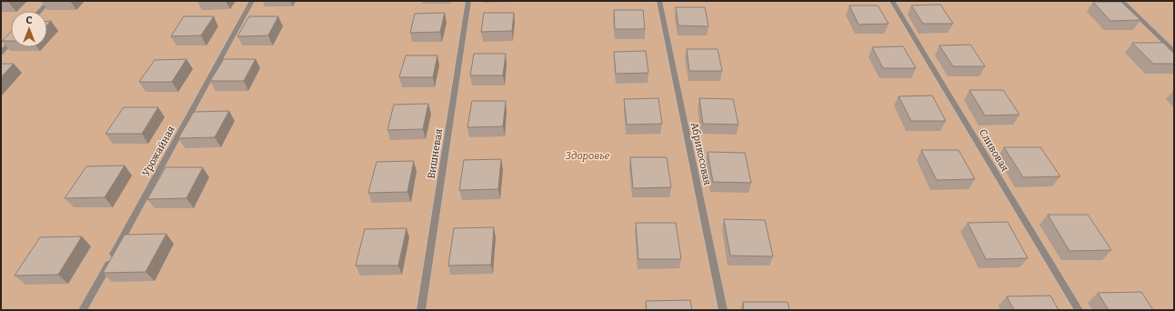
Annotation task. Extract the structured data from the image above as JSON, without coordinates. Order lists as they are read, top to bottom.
{
  "streets": {
    "street": [
      "Сливовая",
      "Урожайная",
      "Вишневая",
      "Абрикосовая"
    ]
  },
  "parks": ["Здоровье"],
  "north": "top"
}
